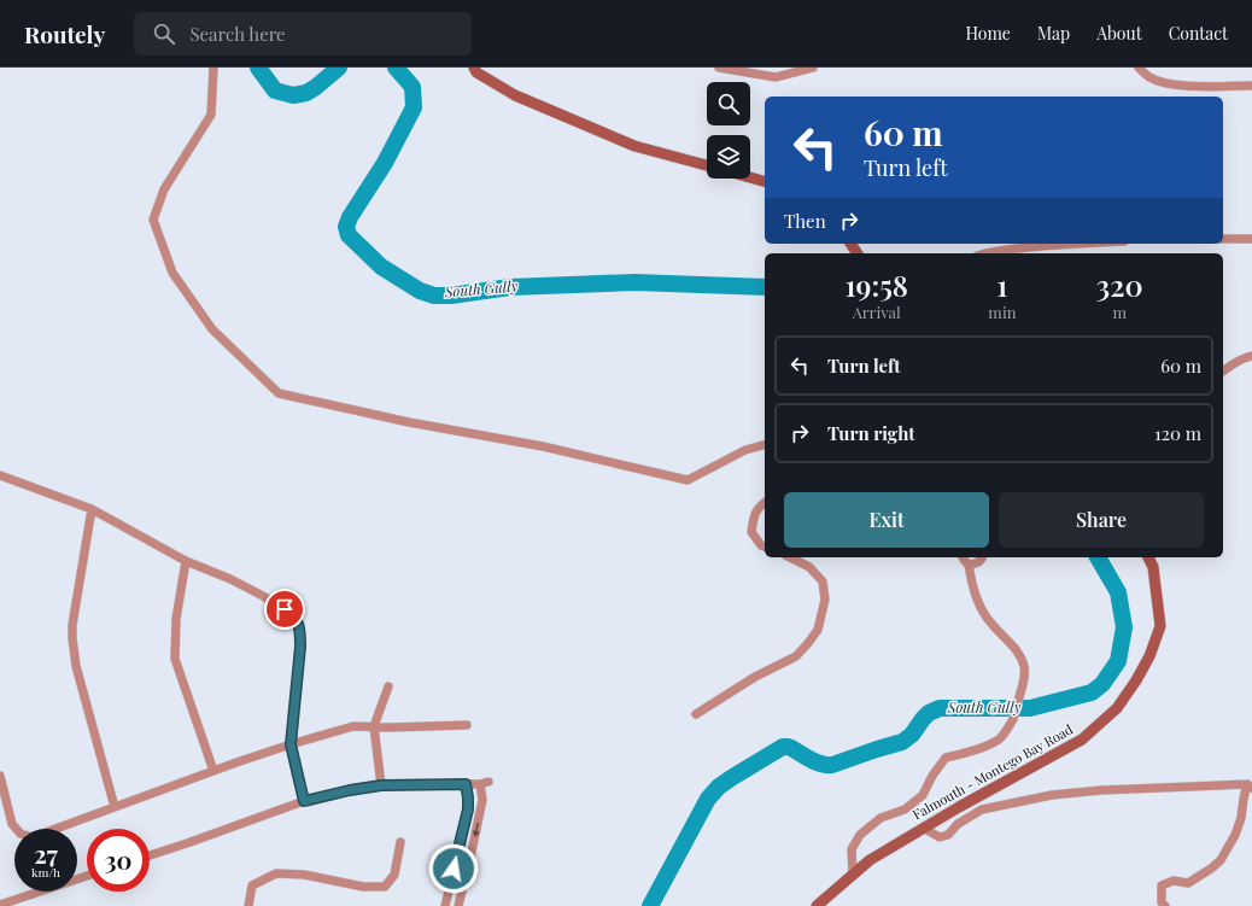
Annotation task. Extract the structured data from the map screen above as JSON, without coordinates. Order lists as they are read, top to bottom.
{
  "streets": {
    "main road": ["Falmouth - Montego Bay Road"]
  },
  "water": ["South Gully"],
  "page": {
    "header": "Routely",
    "search": "Search here",
    "nav": [
      "Home",
      "Map",
      "About",
      "Contact"
    ],
    "turn": ["60 m", "Turn left"],
    "then": "Then",
    "eta": [
      "19:58",
      "Arrival",
      "1",
      "min",
      "320",
      "m"
    ],
    "list": [
      {
        "name": "Turn left",
        "value": "60 m"
      },
      {
        "name": "Turn right",
        "value": "120 m"
      }
    ],
    "buttons": ["Exit", "Share"],
    "speed": "27 km/h",
    "limit": "30"
  }
}
